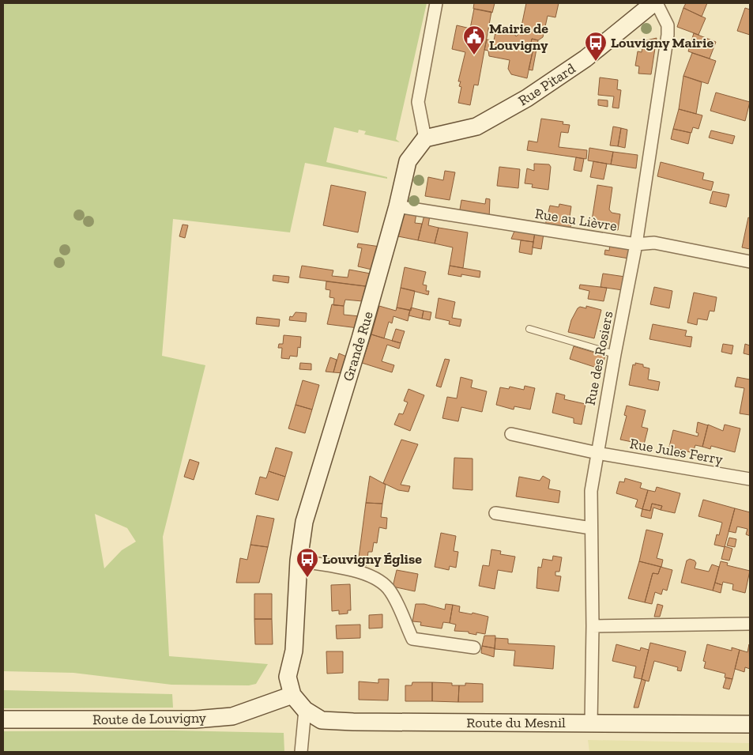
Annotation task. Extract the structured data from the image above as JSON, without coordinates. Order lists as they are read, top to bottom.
{
  "streets": {
    "street": [
      "Rue Pitard",
      "Rue au Lièvre",
      "Grande Rue",
      "Rue des Rosiers",
      "Rue Jules Ferry",
      "Route de Louvigny",
      "Route du Mesnil"
    ]
  },
  "crossings": [
    ["Rue Pitard", "Grande Rue"],
    ["Rue Pitard", "Rue des Rosiers"],
    ["Rue au Lièvre", "Grande Rue"],
    ["Rue au Lièvre", "Rue des Rosiers"],
    ["Grande Rue", "Route de Louvigny"],
    ["Grande Rue", "Route du Mesnil"],
    ["Rue des Rosiers", "Rue Jules Ferry"],
    ["Rue des Rosiers", "Route du Mesnil"],
    ["Route de Louvigny", "Route du Mesnil"]
  ],
  "places": {
    "public building": ["Mairie de Louvigny"],
    "bus stop": ["Louvigny Mairie", "Louvigny Église"]
  }
}
